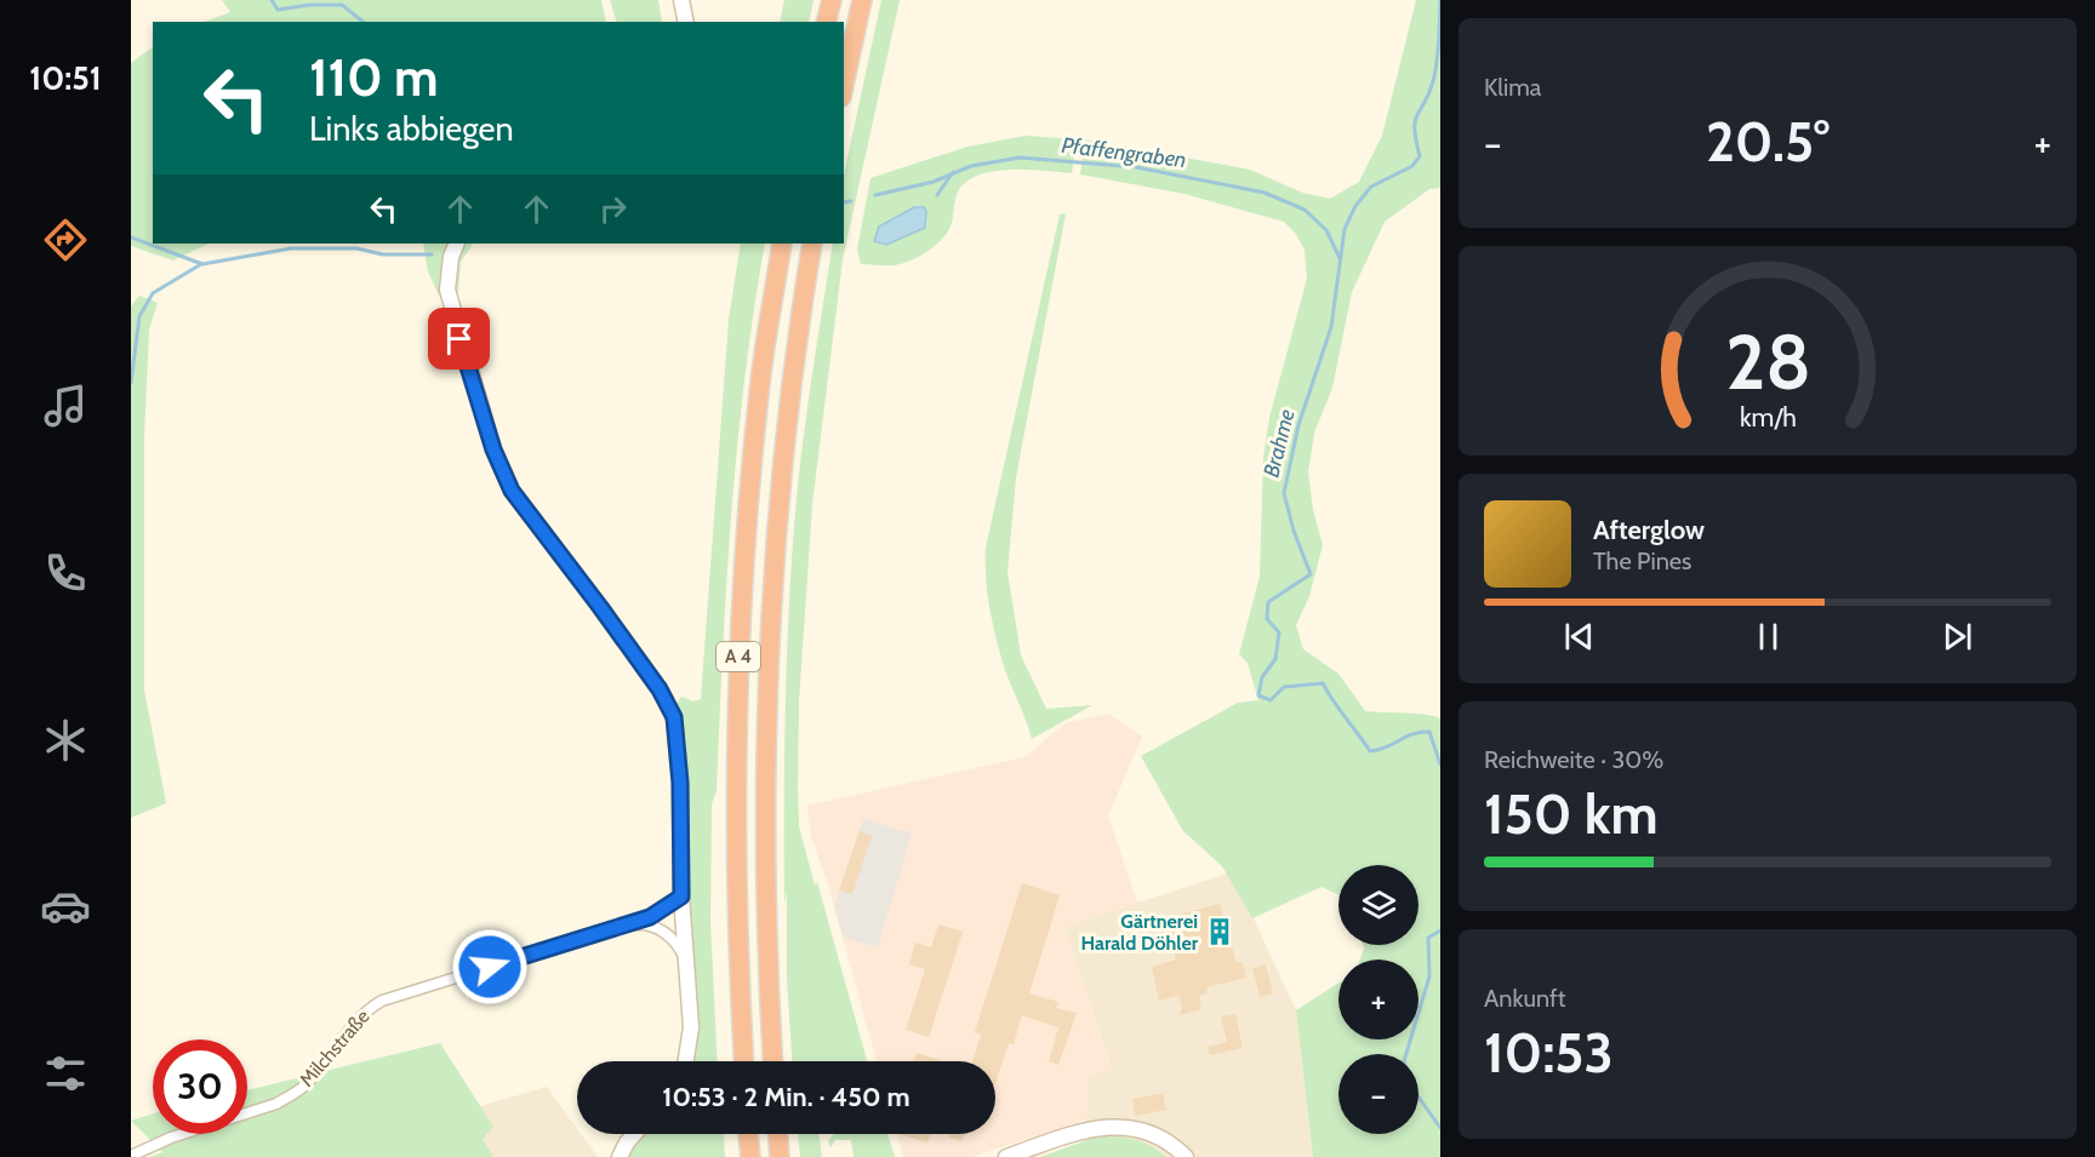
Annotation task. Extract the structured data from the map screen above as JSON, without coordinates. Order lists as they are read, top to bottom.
{
  "streets": {
    "highway": ["A 4"],
    "street": ["Milchstraße"]
  },
  "water": ["Pfaffengraben", "Brahme"],
  "places": {
    "building": ["Gärtnerei Harald Döhler"]
  },
  "page": {
    "tabs": "10:51",
    "tile": [
      "Klima",
      ["Reichweite · 30%", "150 km"],
      ["Ankunft", "10:53"]
    ],
    "turn": ["110 m", "Links abbiegen"],
    "heat": ["−", "20.5°", "+"],
    "song": ["Afterglow", "The Pines"],
    "map_buttons": ["+", "−"],
    "limit": "30",
    "trip": "10:53 · 2 Min. · 450 m",
    "gauge": ["28", "km/h"]
  }
}
